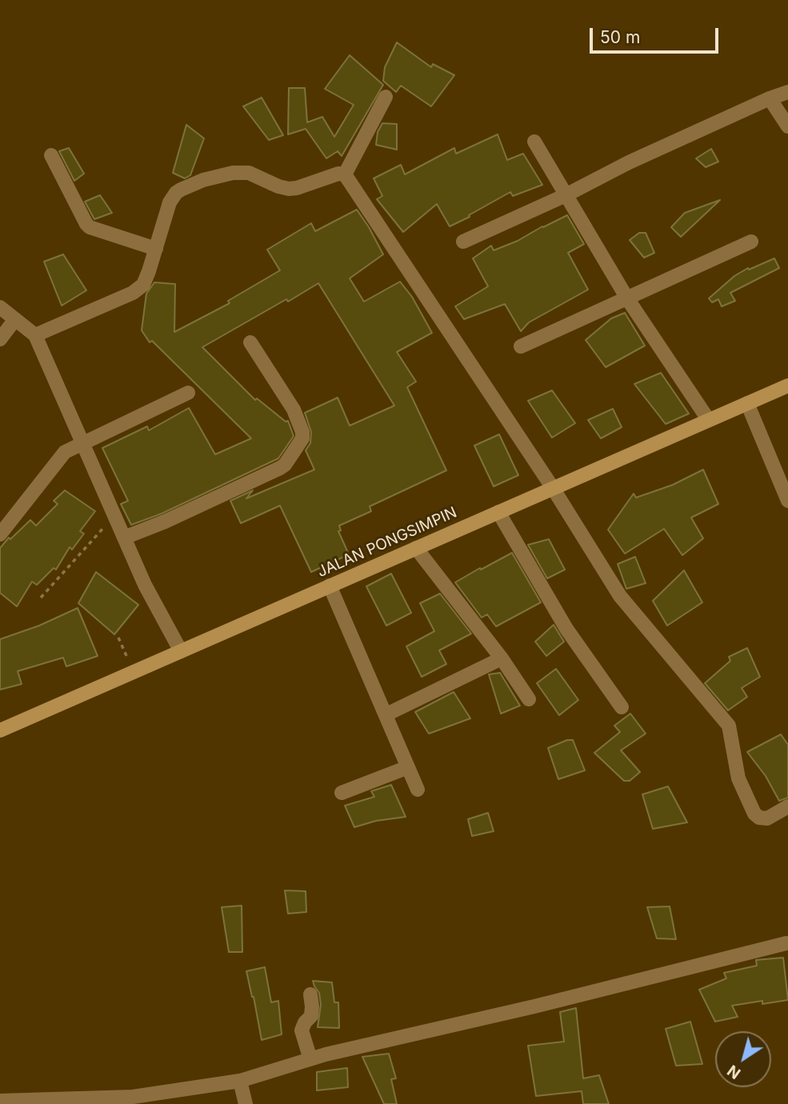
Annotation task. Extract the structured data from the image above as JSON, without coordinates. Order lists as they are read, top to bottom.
{
  "streets": {
    "main road": ["JALAN PONGSIMPIN"]
  },
  "scale_bar": "50 m",
  "north": "bottom left"
}
